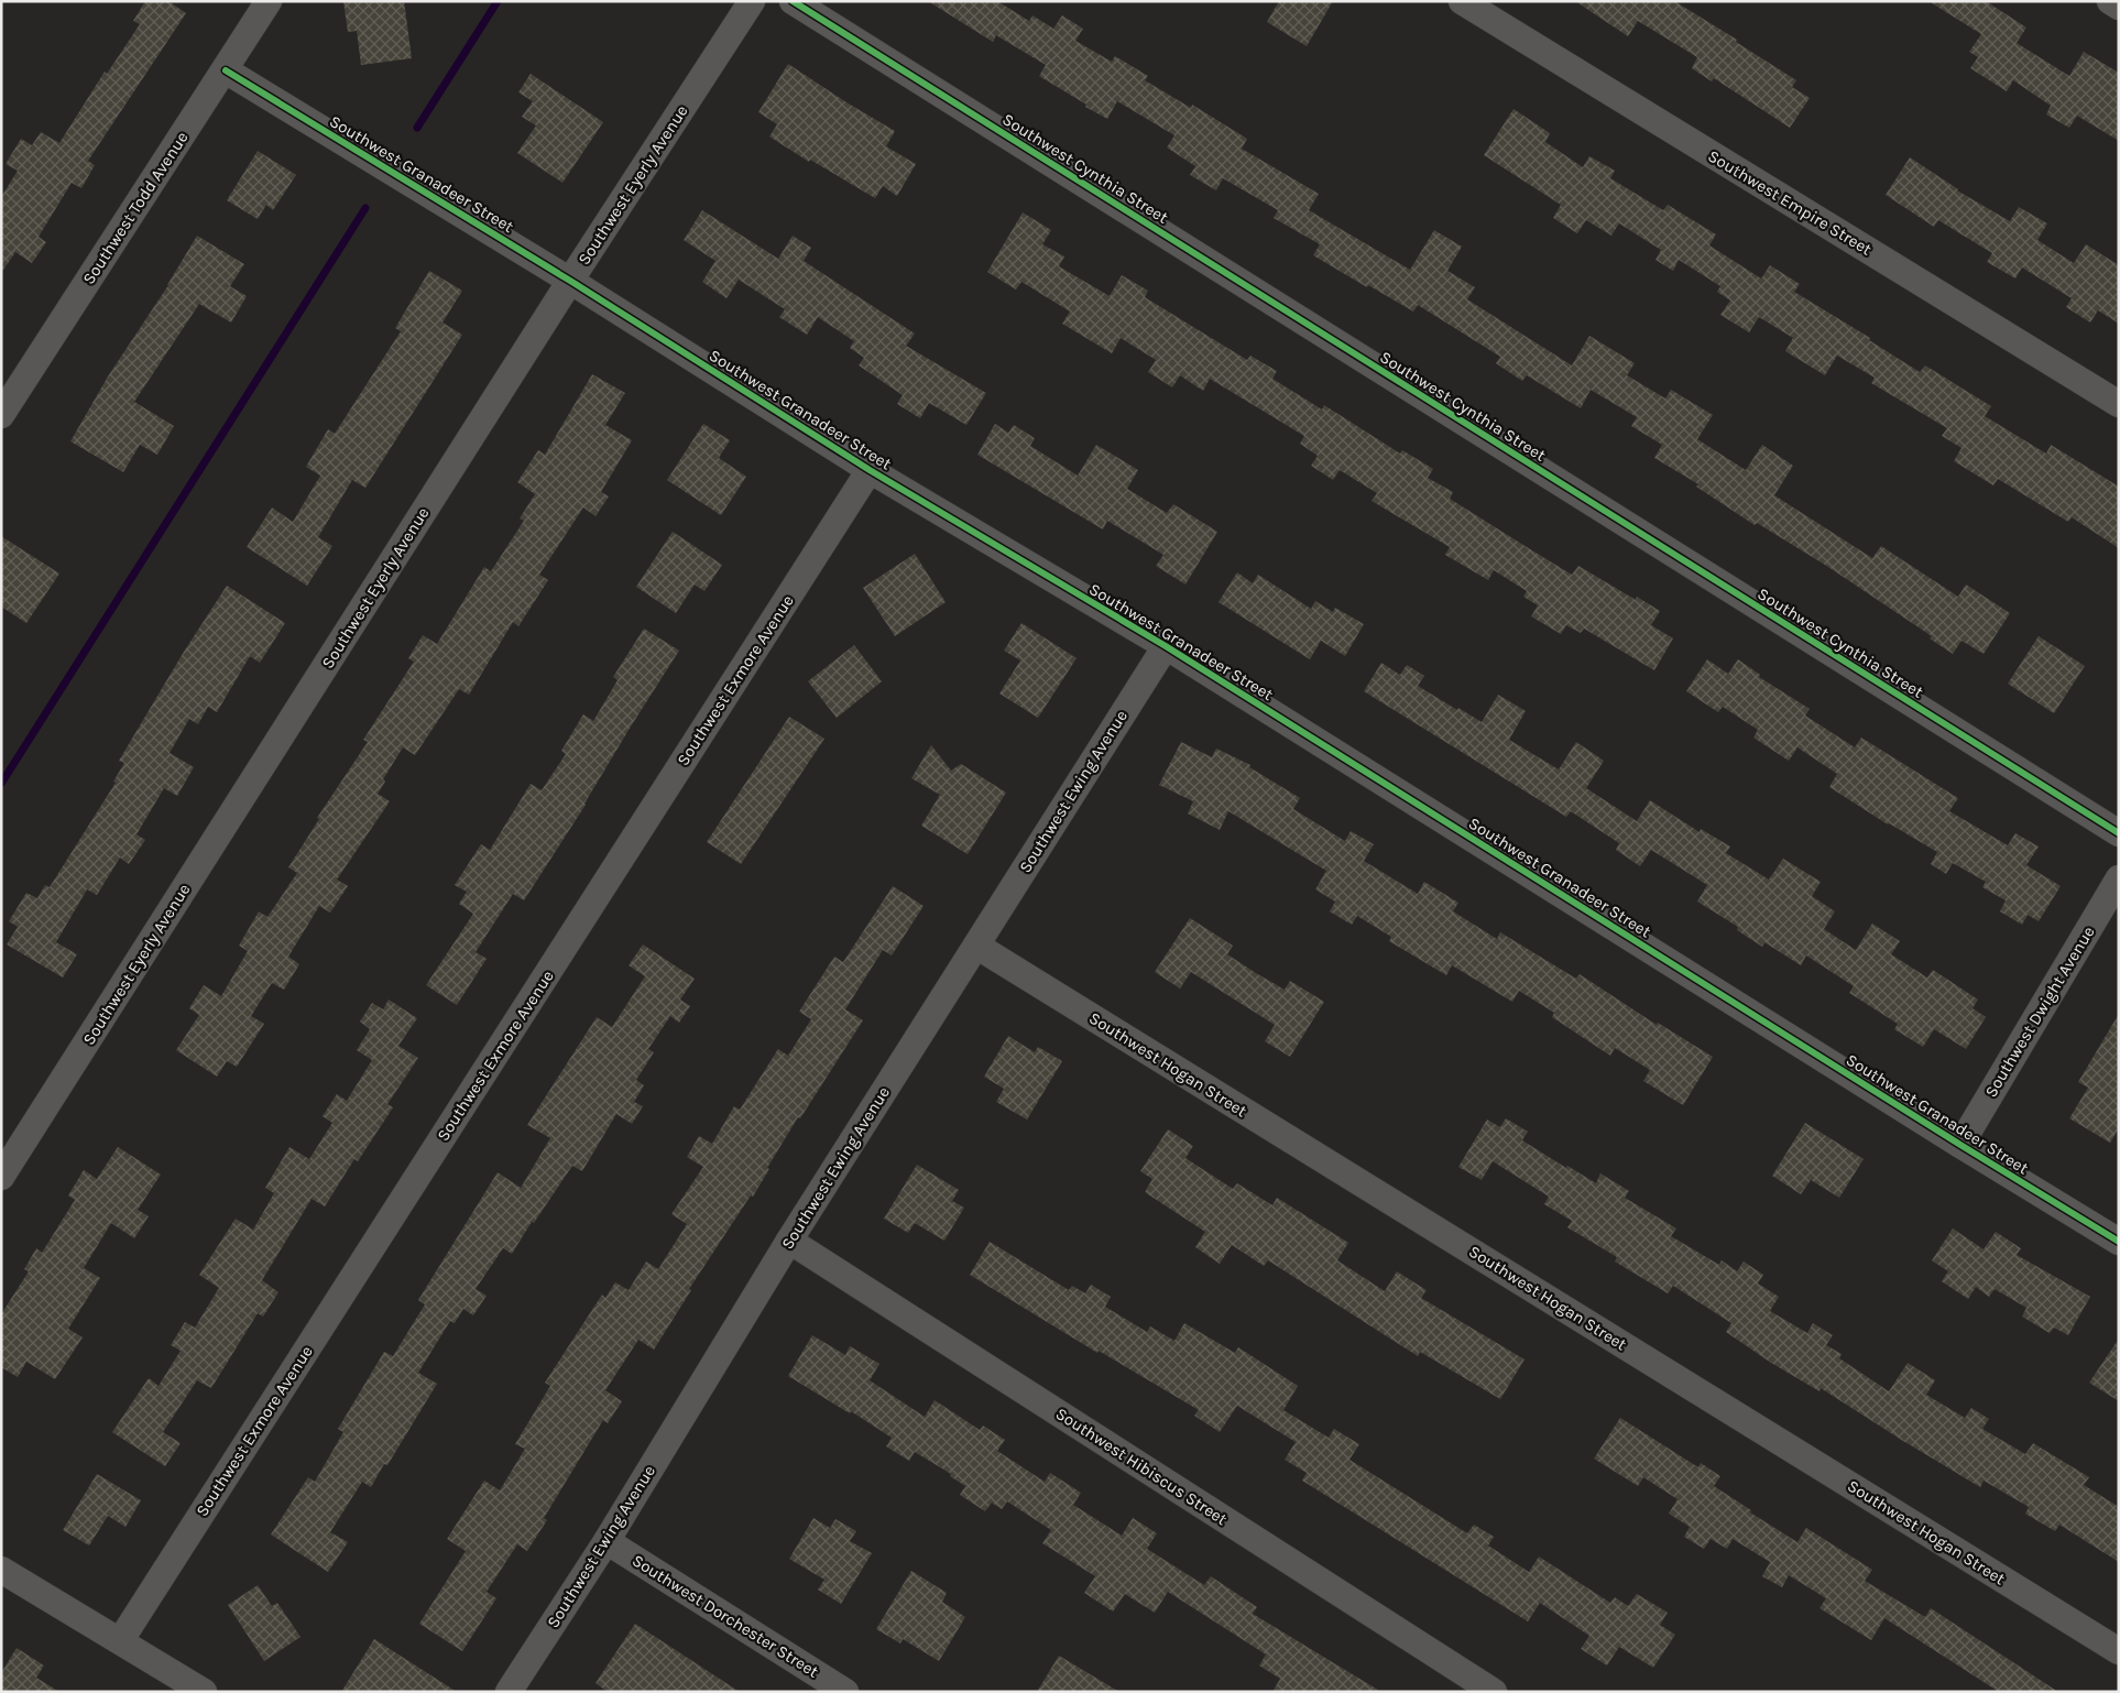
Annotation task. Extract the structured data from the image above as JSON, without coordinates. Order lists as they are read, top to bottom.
{
  "streets": {
    "street": [
      "Southwest Cynthia Street",
      "Southwest Granadeer Street",
      "Southwest Eyerly Avenue",
      "Southwest Empire Street",
      "Southwest Todd Avenue",
      "Southwest Exmore Avenue",
      "Southwest Ewing Avenue",
      "Southwest Dwight Avenue",
      "Southwest Hogan Street",
      "Southwest Hibiscus Street",
      "Southwest Dorchester Street"
    ]
  },
  "crossings": [
    ["Southwest Granadeer Street", "Southwest Eyerly Avenue"],
    ["Southwest Granadeer Street", "Southwest Todd Avenue"],
    ["Southwest Granadeer Street", "Southwest Exmore Avenue"],
    ["Southwest Granadeer Street", "Southwest Ewing Avenue"],
    ["Southwest Granadeer Street", "Southwest Dwight Avenue"],
    ["Southwest Ewing Avenue", "Southwest Hogan Street"],
    ["Southwest Ewing Avenue", "Southwest Hibiscus Street"],
    ["Southwest Ewing Avenue", "Southwest Dorchester Street"]
  ]
}
